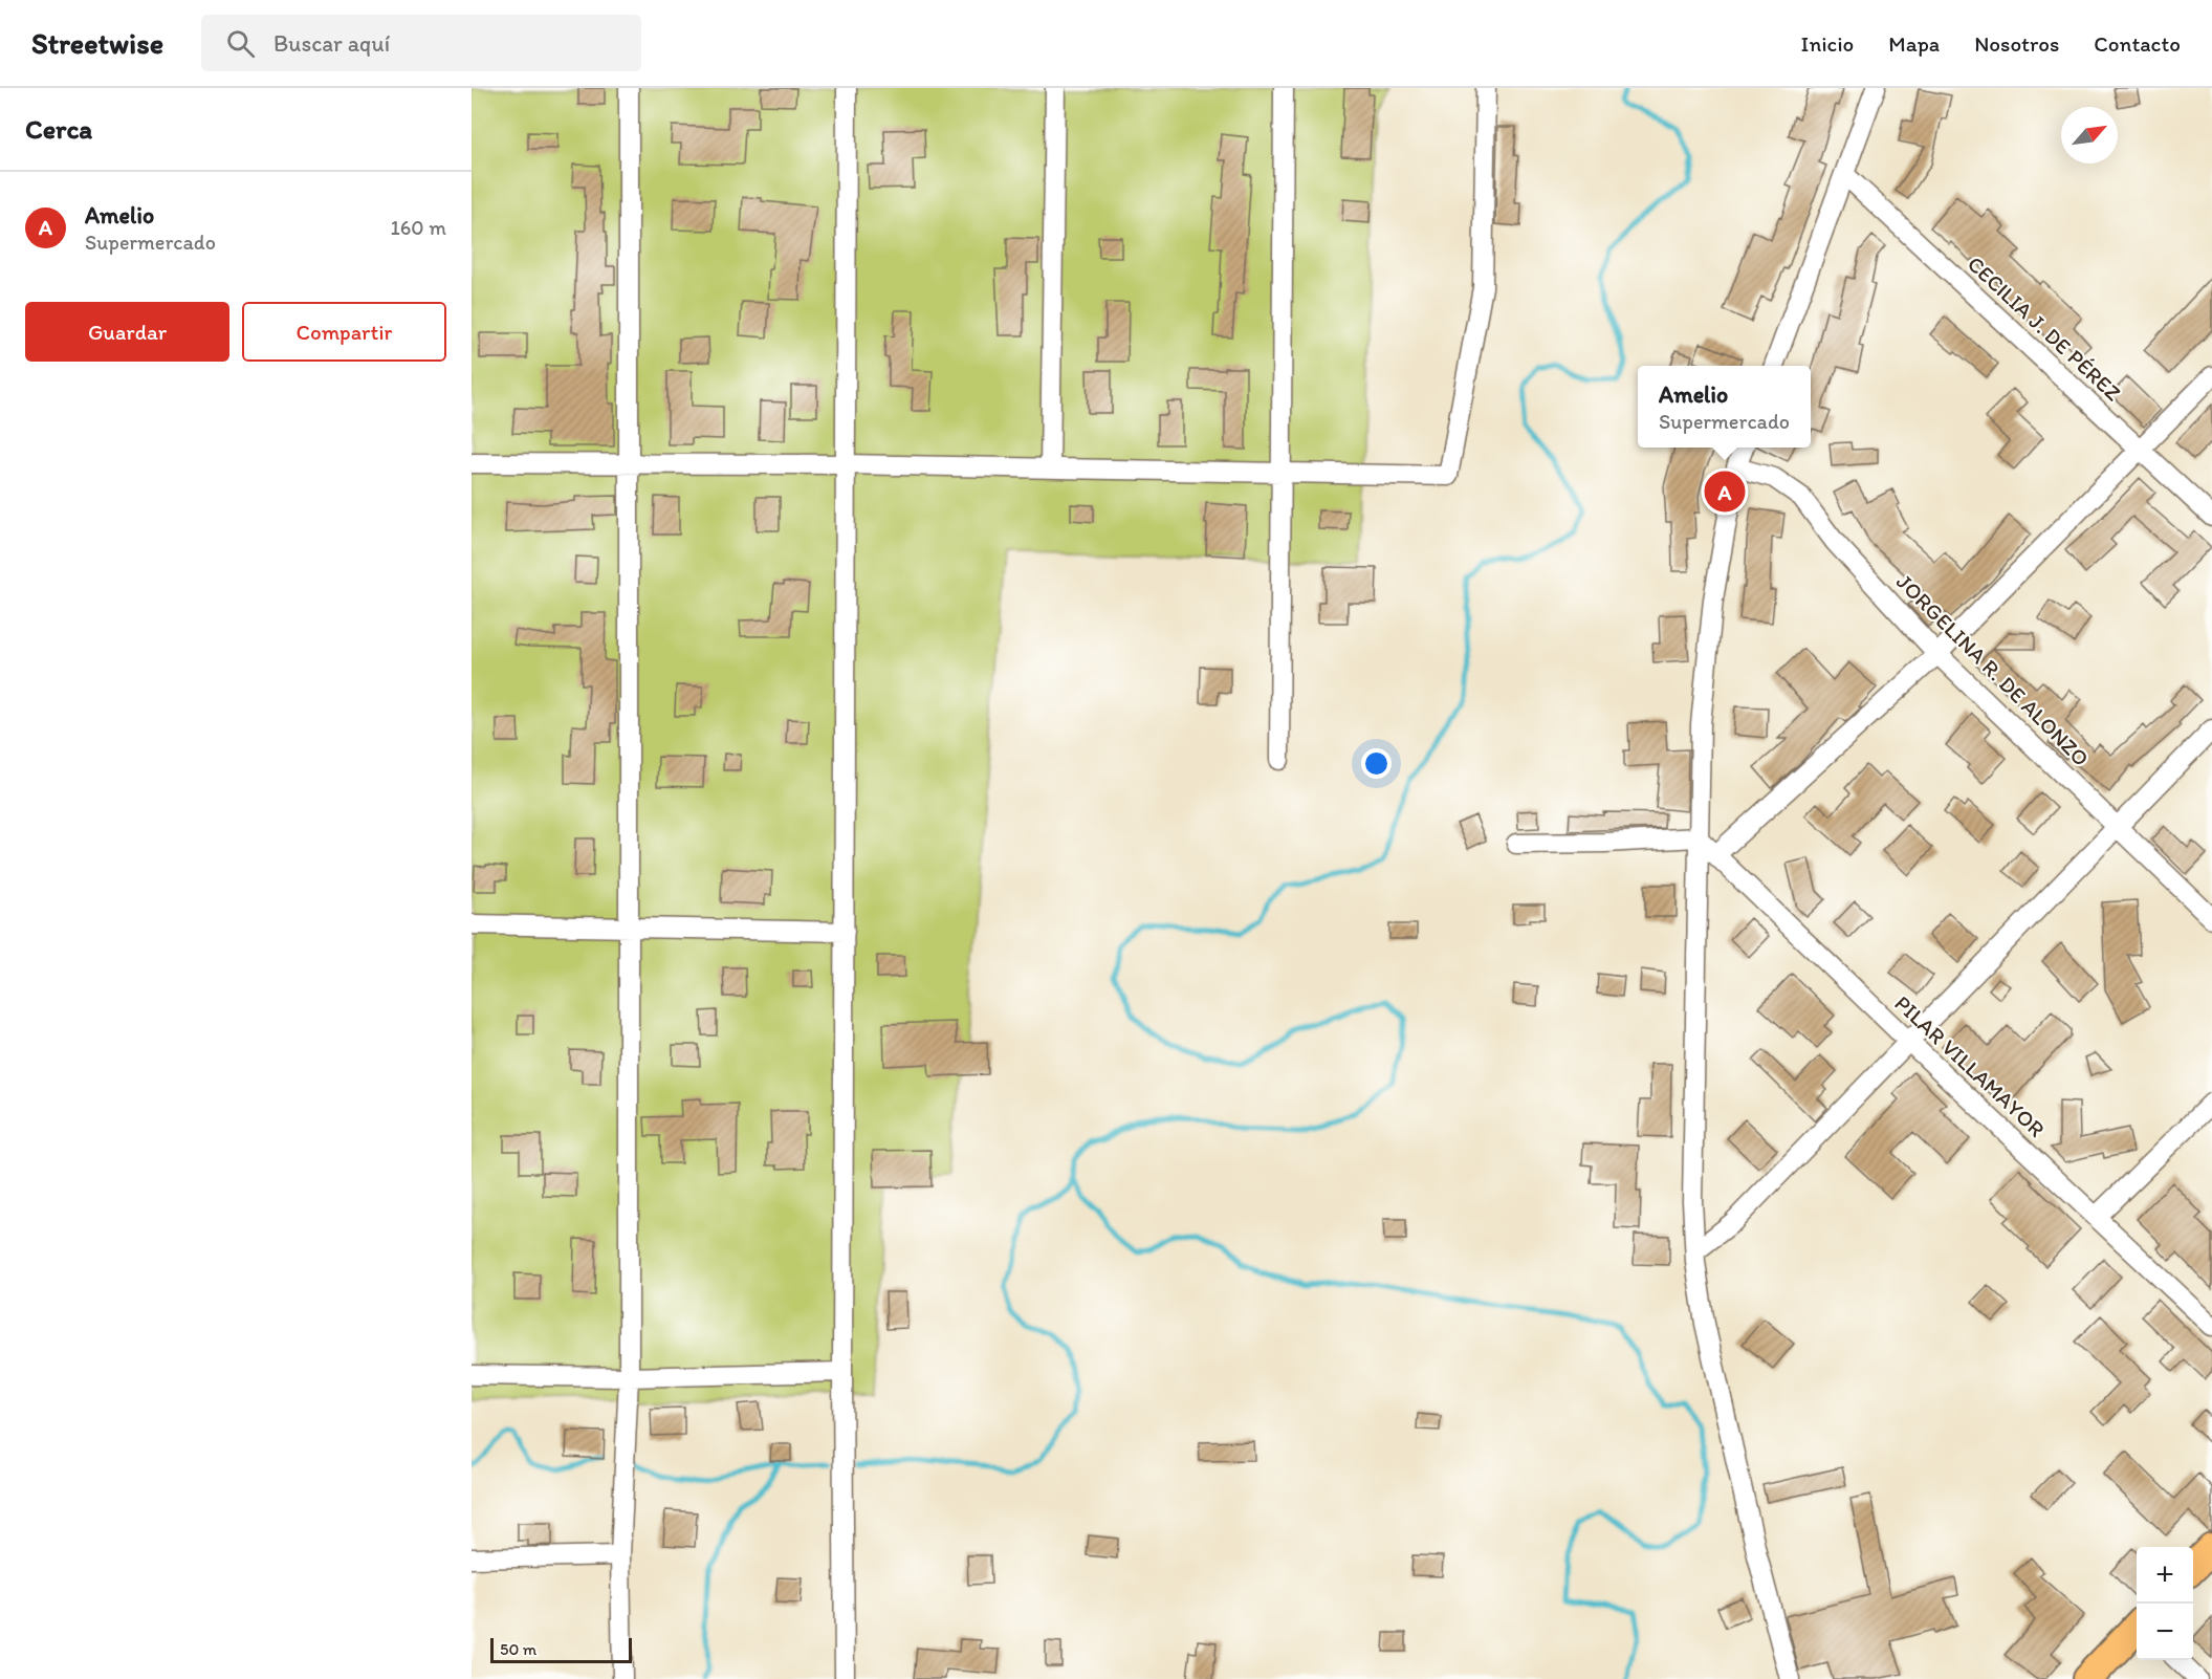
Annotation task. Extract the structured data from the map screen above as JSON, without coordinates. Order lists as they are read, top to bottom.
{
  "streets": {
    "street": ["CECILIA J. DE PÉREZ", "JORGELINA R. DE ALONZO", "PILAR VILLAMAYOR"]
  },
  "scale_bar": "50 m",
  "north": "top right",
  "page": {
    "header": "Streetwise",
    "search": "Buscar aquí",
    "nav": [
      "Inicio",
      "Mapa",
      "Nosotros",
      "Contacto"
    ],
    "heading": "Cerca",
    "list": [
      {
        "mark": "A",
        "name": "Amelio",
        "note": "Supermercado",
        "value": "160 m"
      }
    ],
    "buttons": ["Guardar", "Compartir"],
    "popup": ["Amelio", "Supermercado"],
    "pins": "A",
    "map_buttons": ["+", "−"],
    "scale": "50 m"
  }
}
